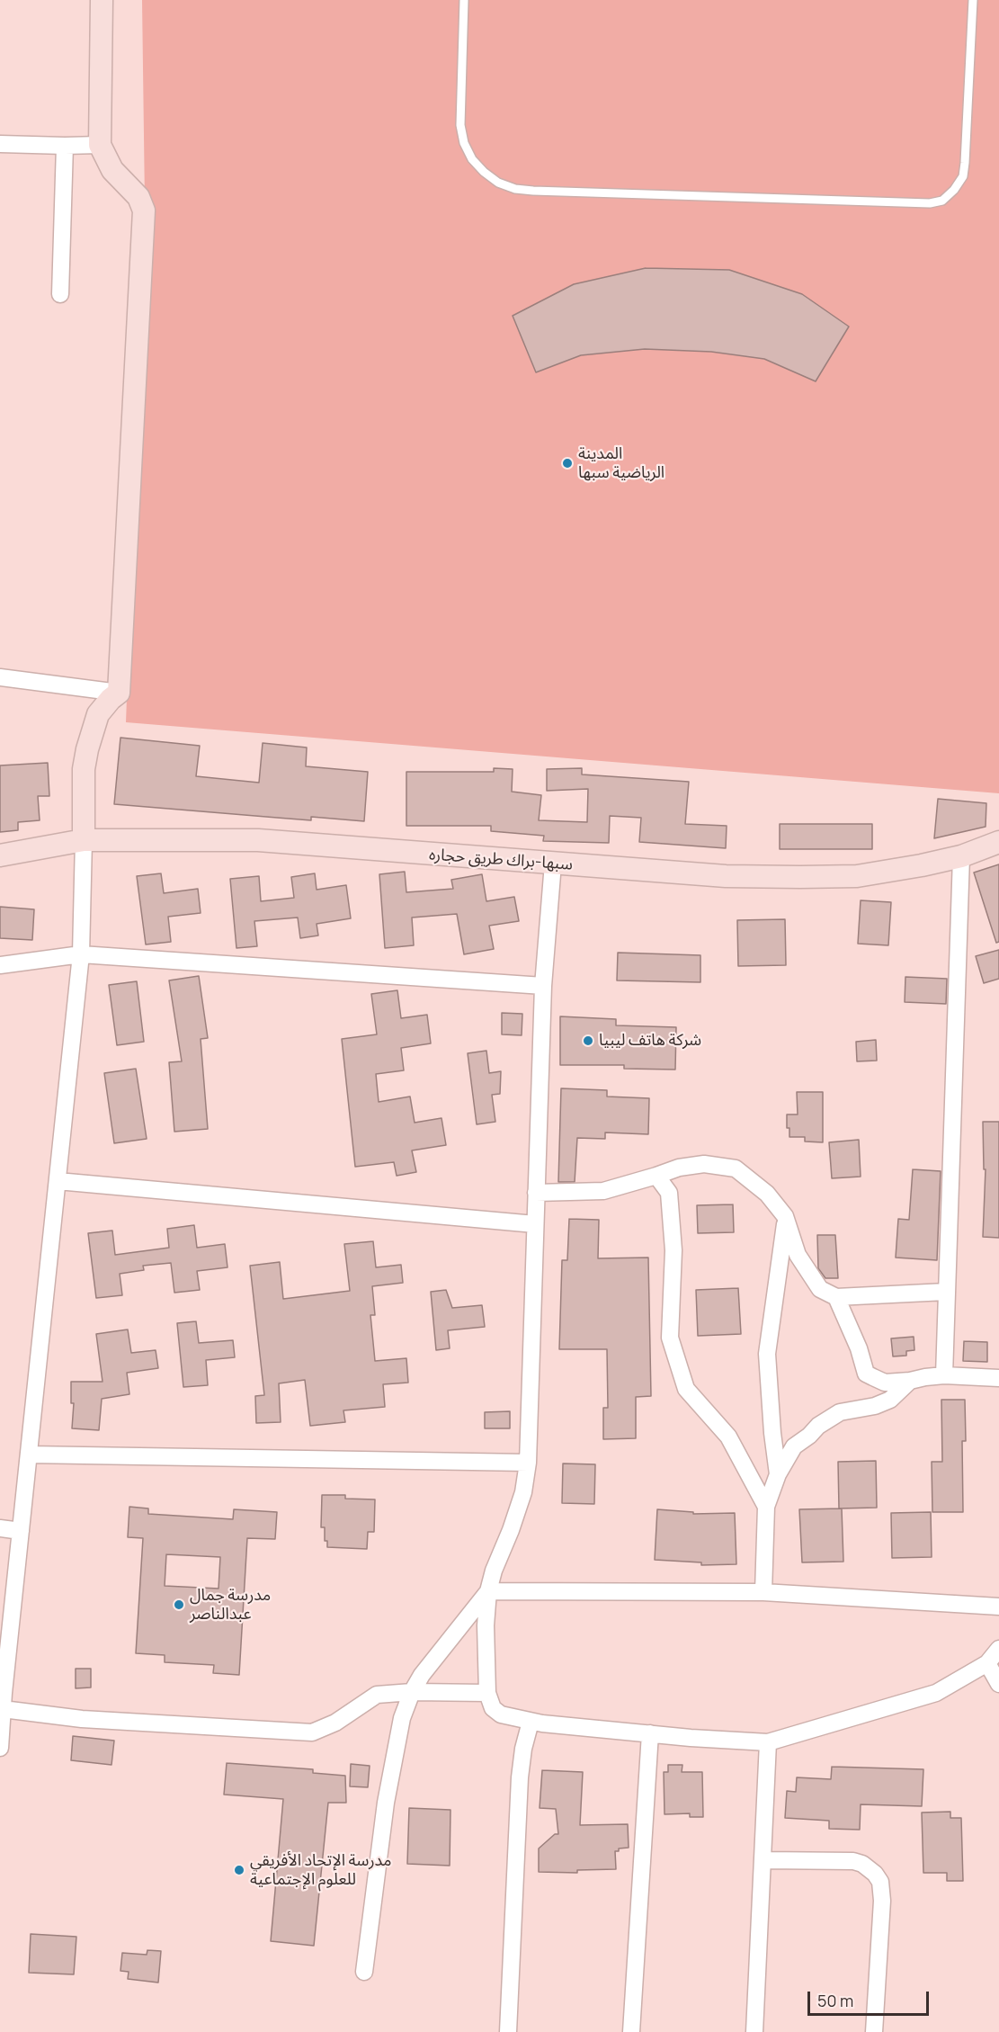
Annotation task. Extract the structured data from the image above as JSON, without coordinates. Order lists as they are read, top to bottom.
{
  "streets": {
    "main road": ["سبها-براك طريق حجاره"]
  },
  "places": [
    "المدينة الرياضية سبها",
    "شركة هاتف ليبيا",
    "مدرسة جمال عبدالناصر",
    "مدرسة الإتحاد الأفريقي للعلوم الإجتماعية"
  ],
  "scale_bar": "50 m"
}
